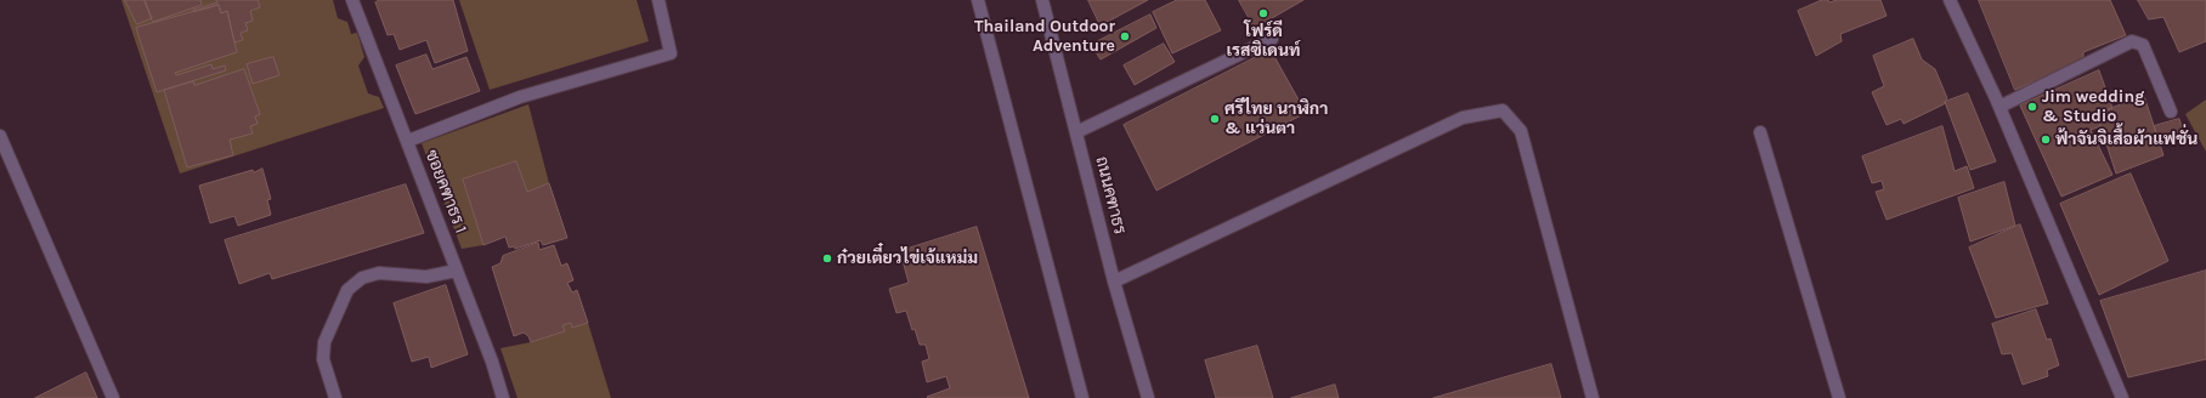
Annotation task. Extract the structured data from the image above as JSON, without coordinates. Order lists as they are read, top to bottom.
{
  "streets": {
    "street": ["ซอยคฑาธร 1", "ถนนคฑาธร"]
  },
  "places": [
    "โฟร์ดี เรสซิเดนท์",
    "Thailand Outdoor Adventure",
    "Jim wedding & Studio",
    "ศรีไทย นาฬิกา & แว่นตา",
    "ฟ้าจันจิเสื้อผ้าแฟชั่น",
    "ก๋วยเตี๋ยวไข่เจ้แหม่ม"
  ]
}
